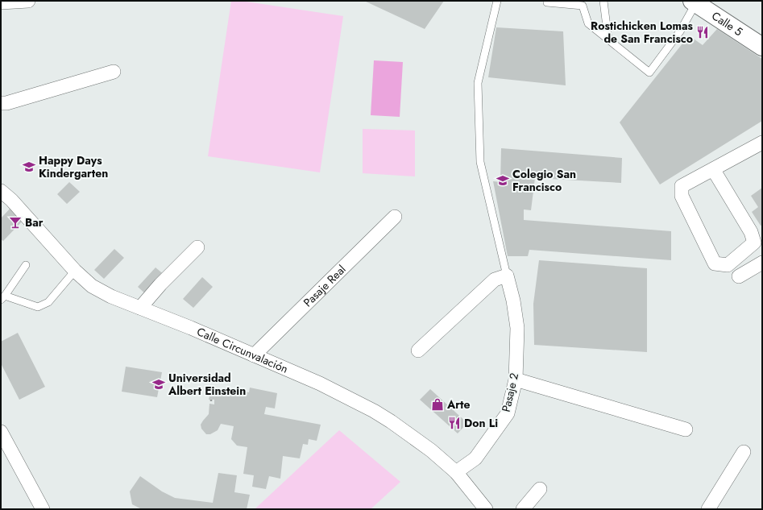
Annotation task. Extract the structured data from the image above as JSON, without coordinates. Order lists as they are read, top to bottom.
{
  "streets": {
    "street": [
      "Calle 5",
      "Pasaje Real",
      "Calle Circunvalación",
      "Pasaje 2"
    ]
  },
  "crossings": [
    ["Pasaje Real", "Calle Circunvalación"],
    ["Calle Circunvalación", "Pasaje 2"]
  ],
  "places": {
    "restaurant": ["Rostichicken Lomas de San Francisco", "Don Li"],
    "school or university": ["Happy Days Kindergarten", "Colegio San Francisco", "Universidad Albert Einstein"],
    "bar": ["Bar"],
    "shop": ["Arte"]
  }
}
